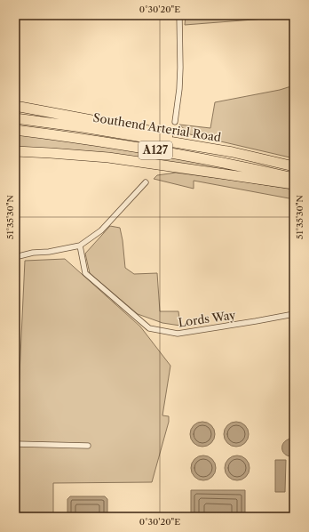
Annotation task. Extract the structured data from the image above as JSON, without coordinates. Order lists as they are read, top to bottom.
{
  "streets": {
    "highway": ["Southend Arterial Road", "A127"],
    "street": ["Lords Way"]
  },
  "crossings": [
    ["Southend Arterial Road", "A127"]
  ],
  "coordinates": ["0°30'20\"E", "51°35'30\"N"]
}
